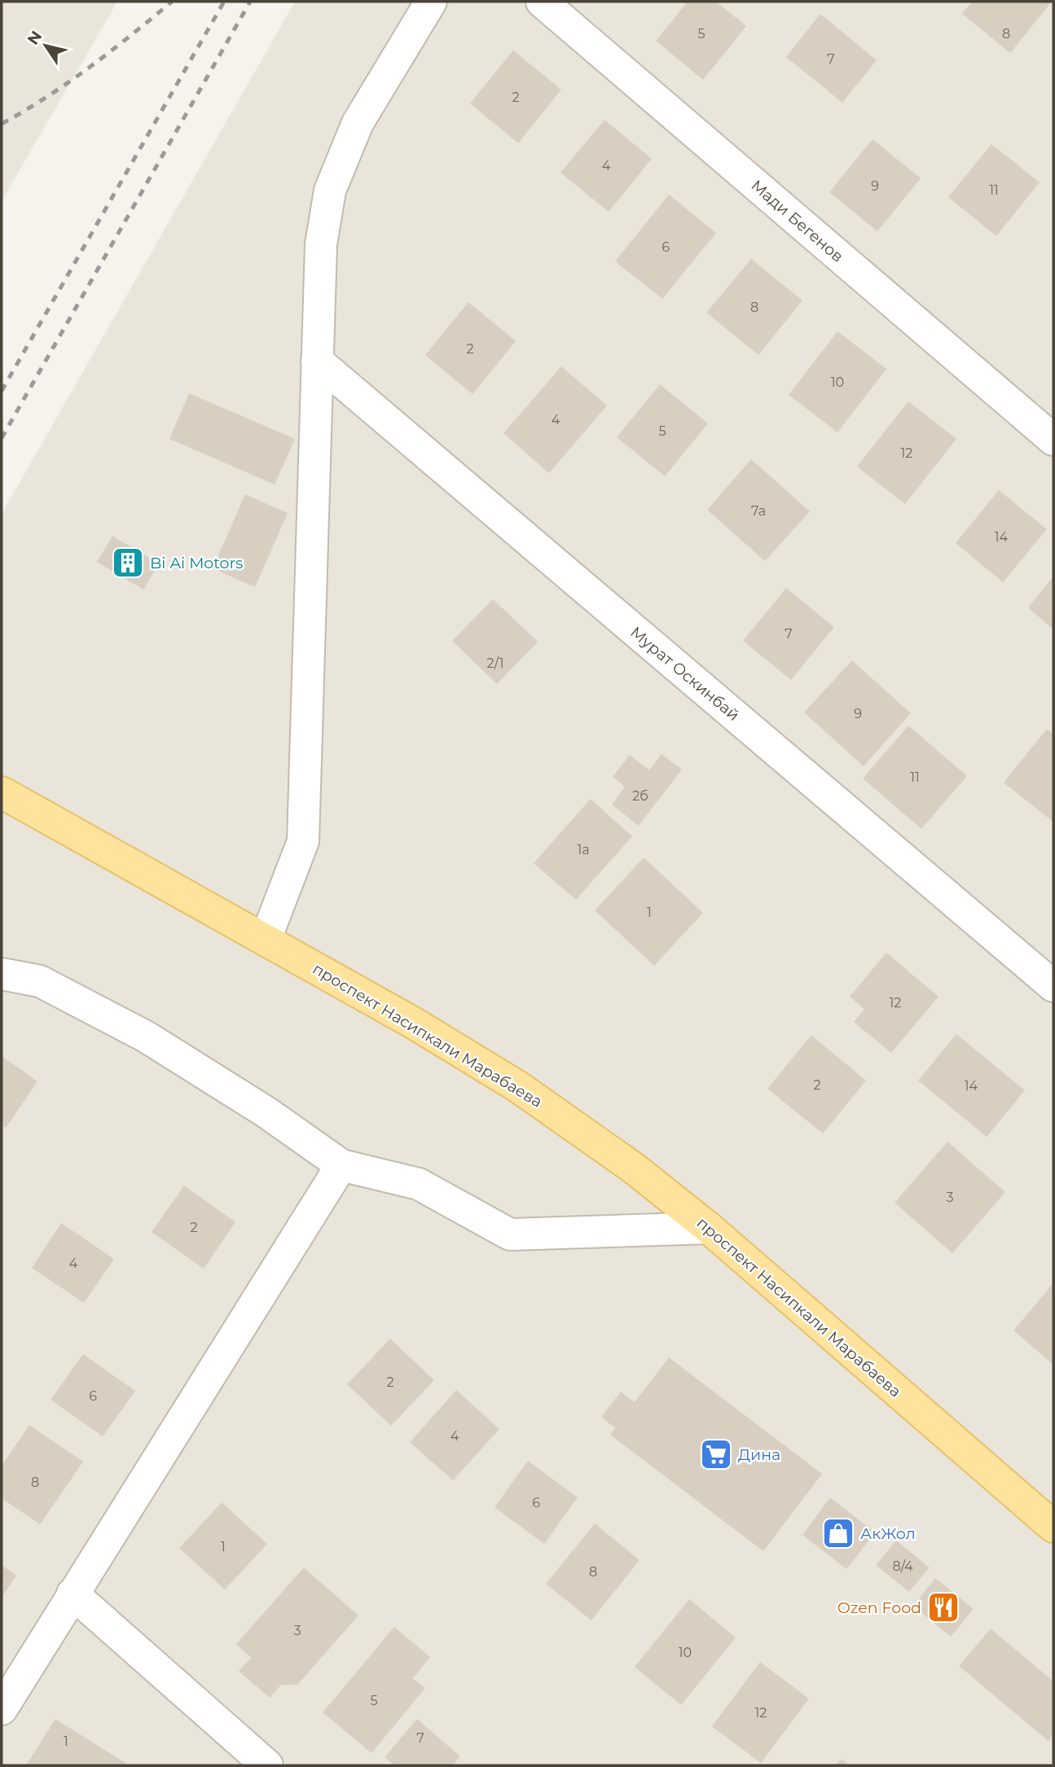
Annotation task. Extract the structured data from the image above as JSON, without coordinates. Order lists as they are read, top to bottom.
{
  "streets": {
    "main road": ["проспект Насипкали Марабаева"],
    "street": ["Мади Бегенов", "Мурат Оскинбай"]
  },
  "places": {
    "building": ["Bi Ai Motors"],
    "supermarket": ["Дина"],
    "shop": ["АкЖол"],
    "restaurant": ["Ozen Food"]
  },
  "house_numbers": [
    "5",
    "8",
    "7",
    "2",
    "4",
    "9",
    "11",
    "6",
    "8",
    "2",
    "10",
    "4",
    "5",
    "12",
    "7а",
    "14",
    "7",
    "2/1",
    "9",
    "11",
    "2б",
    "1а",
    "1",
    "12",
    "2",
    "14",
    "3",
    "2",
    "4",
    "2",
    "6",
    "4",
    "8",
    "6",
    "1",
    "8/4",
    "8",
    "3",
    "10",
    "5",
    "12",
    "7",
    "1"
  ],
  "north": "top left"
}
